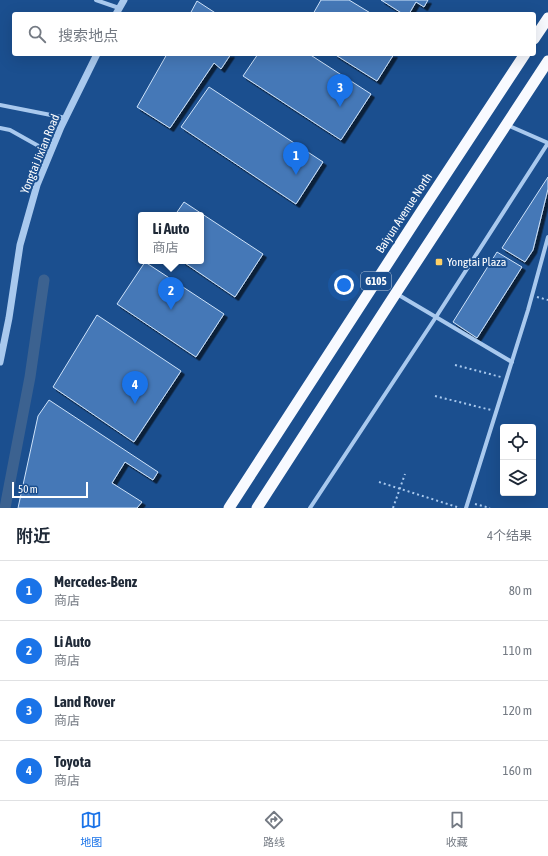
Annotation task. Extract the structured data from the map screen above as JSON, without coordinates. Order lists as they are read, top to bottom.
{
  "streets": {
    "highway": ["Baiyun Avenue North", "G105"],
    "street": ["Yongtai Jixian Road"]
  },
  "places": {
    "transit": ["Yongtai Plaza"]
  },
  "scale_bar": "50 m",
  "page": {
    "search": "搜索地点",
    "pins": [
      "3",
      "1",
      "2",
      "4"
    ],
    "popup": ["Li Auto", "商店"],
    "scale": "50 m",
    "heading": ["附近", "4个结果"],
    "list": [
      {
        "mark": "1",
        "name": "Mercedes-Benz",
        "note": "商店",
        "value": "80 m"
      },
      {
        "mark": "2",
        "name": "Li Auto",
        "note": "商店",
        "value": "110 m"
      },
      {
        "mark": "3",
        "name": "Land Rover",
        "note": "商店",
        "value": "120 m"
      },
      {
        "mark": "4",
        "name": "Toyota",
        "note": "商店",
        "value": "160 m"
      }
    ],
    "nav": ["地图", "路线", "收藏"]
  }
}
